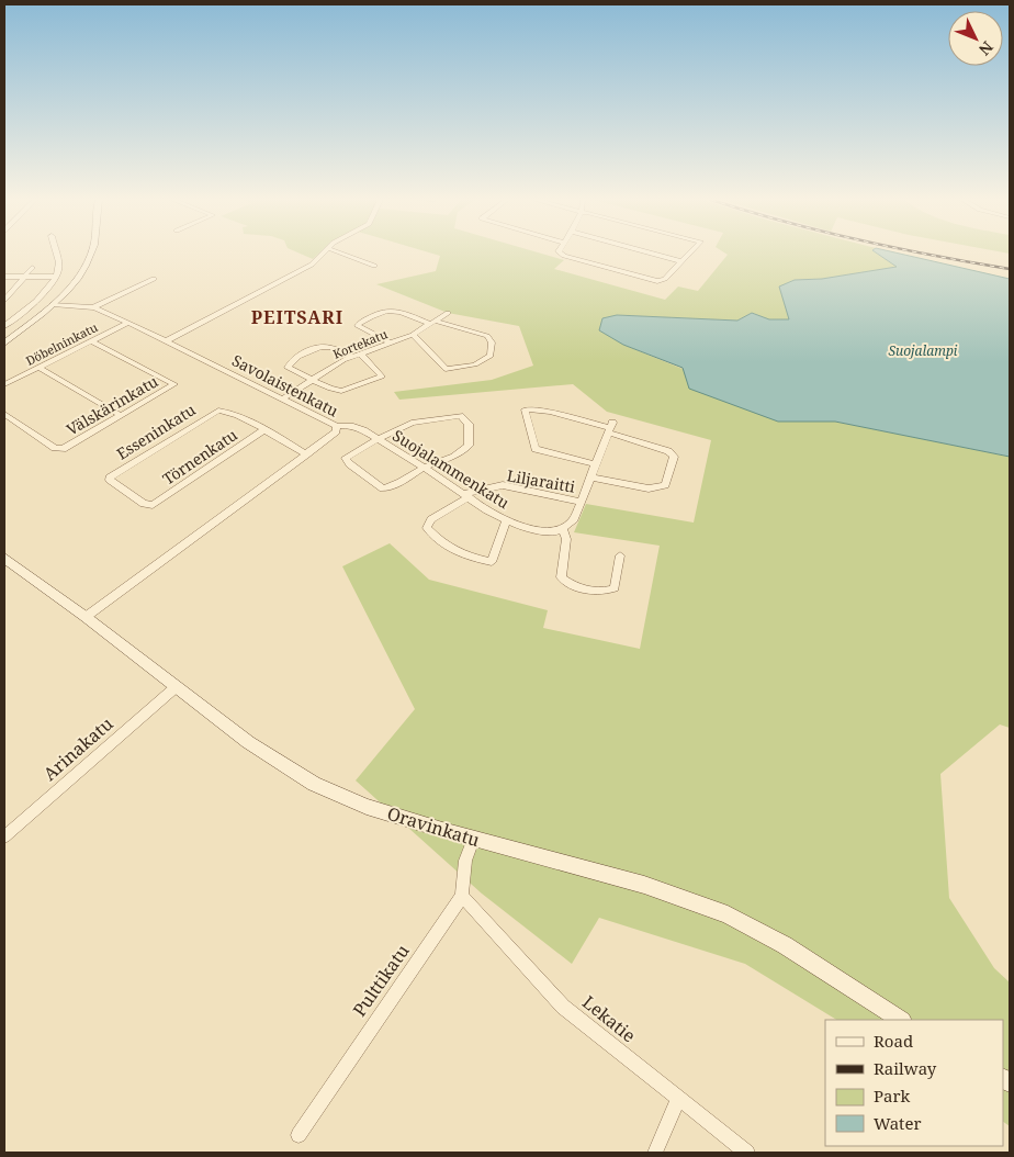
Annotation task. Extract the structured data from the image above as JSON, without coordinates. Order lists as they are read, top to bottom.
{
  "streets": {
    "street": [
      "Döbelninkatu",
      "Kortekatu",
      "Savolaistenkatu",
      "Välskärinkatu",
      "Esseninkatu",
      "Törnenkatu",
      "Suojalammenkatu",
      "Liljaraitti",
      "Arinakatu",
      "Oravinkatu",
      "Pulttikatu",
      "Lekatie"
    ]
  },
  "crossings": [
    ["Döbelninkatu", "Savolaistenkatu"],
    ["Döbelninkatu", "Välskärinkatu"],
    ["Kortekatu", "Savolaistenkatu"],
    ["Savolaistenkatu", "Suojalammenkatu"],
    ["Savolaistenkatu", "Oravinkatu"],
    ["Esseninkatu", "Törnenkatu"],
    ["Suojalammenkatu", "Liljaraitti"],
    ["Arinakatu", "Oravinkatu"],
    ["Pulttikatu", "Lekatie"]
  ],
  "districts": ["PEITSARI"],
  "water": ["Suojalampi"],
  "legend": [
    "Road",
    "Railway",
    "Park",
    "Water"
  ],
  "north": "bottom right"
}
